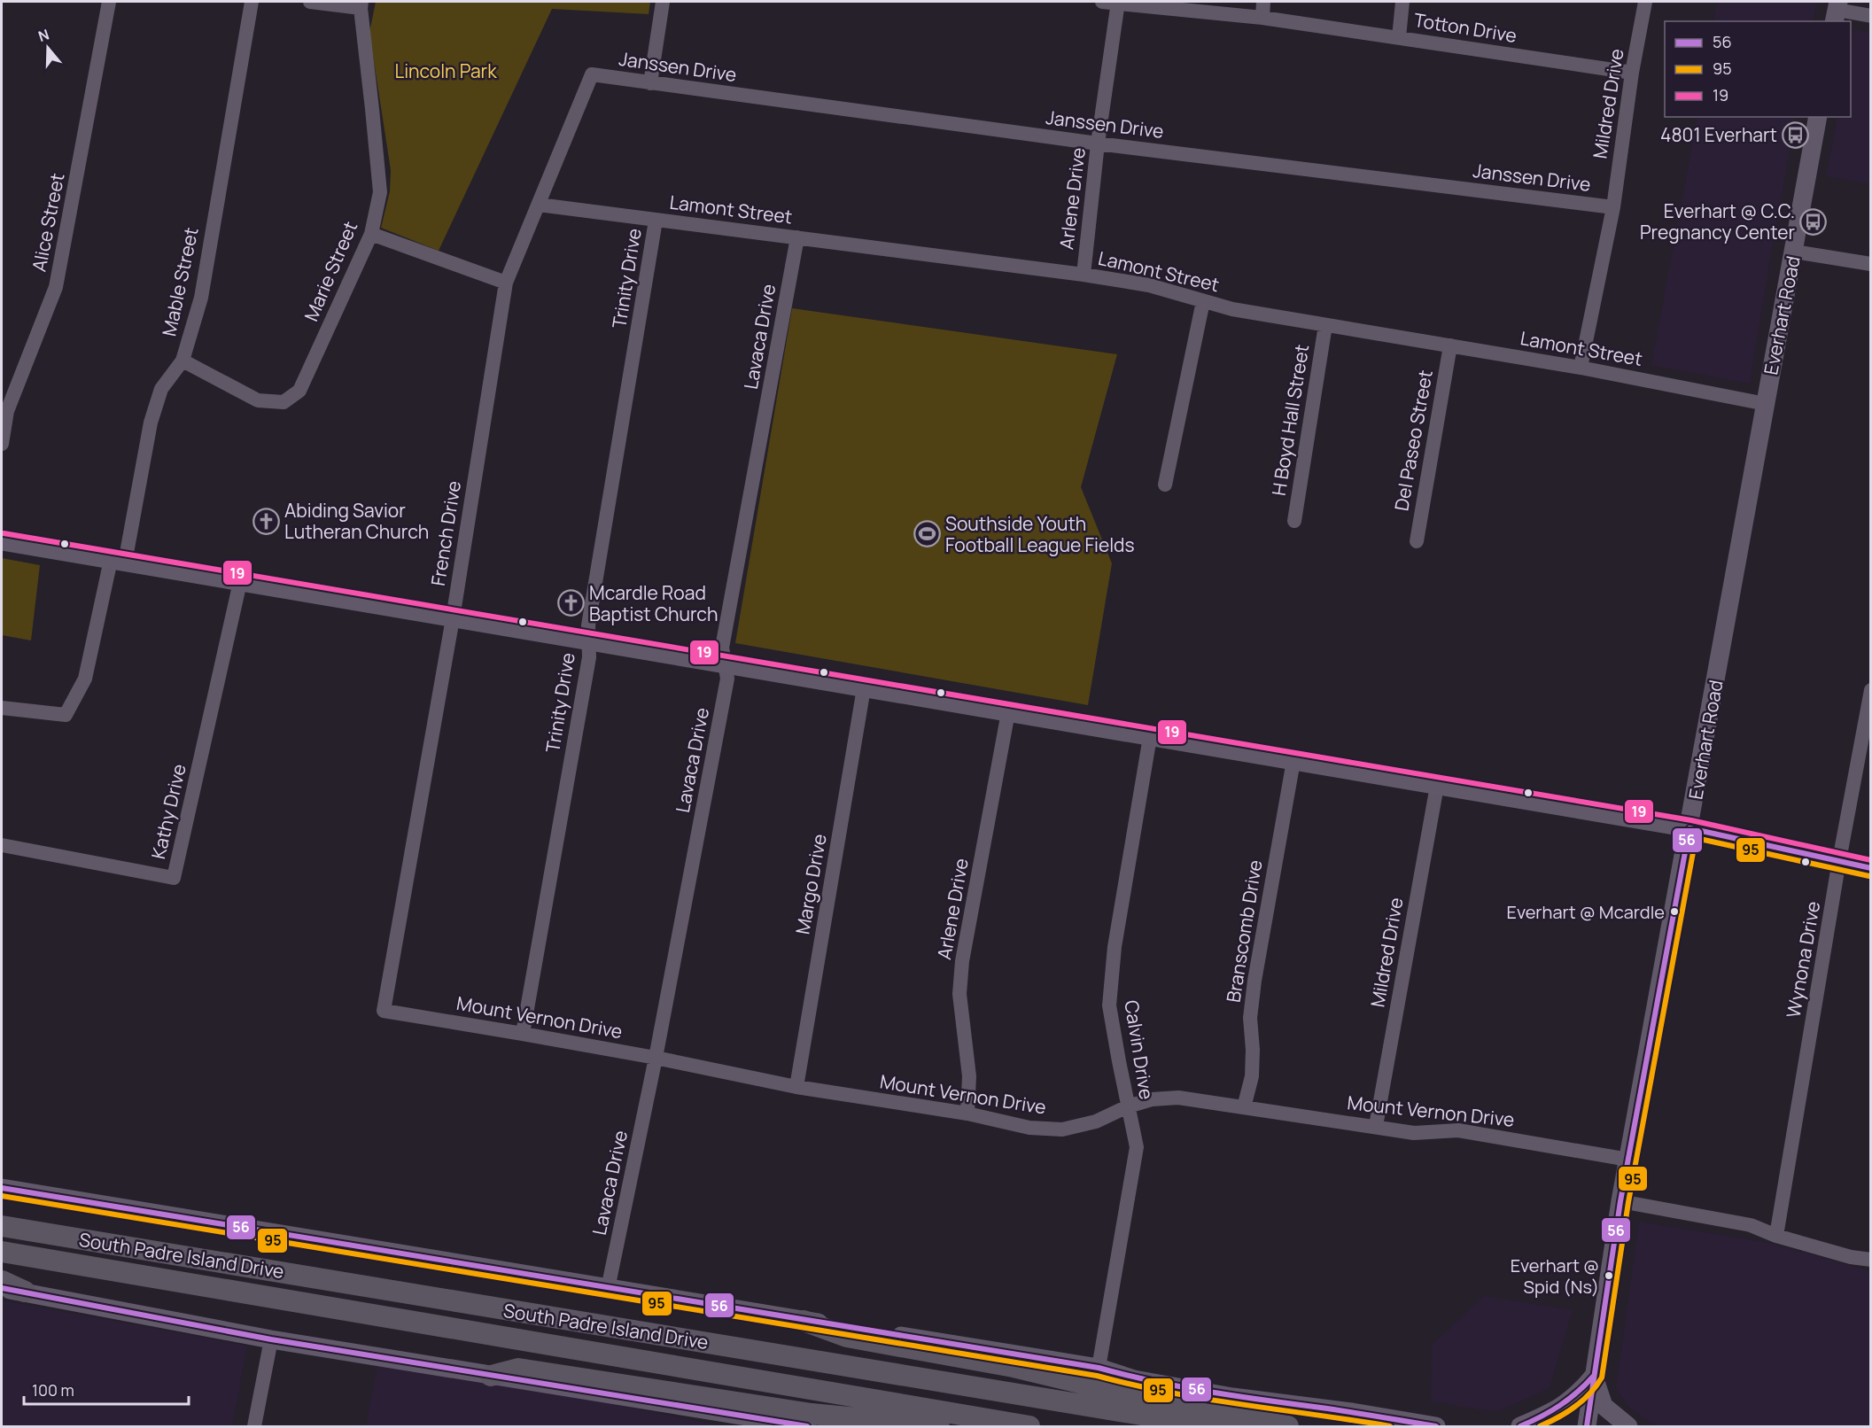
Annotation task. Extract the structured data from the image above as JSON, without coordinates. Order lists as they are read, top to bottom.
{
  "streets": {
    "highway": ["South Padre Island Drive"],
    "main road": ["Everhart Road"],
    "street": [
      "Totton Drive",
      "Janssen Drive",
      "Mildred Drive",
      "Arlene Drive",
      "Lamont Street",
      "Alice Street",
      "Marie Street",
      "Trinity Drive",
      "Mable Street",
      "Lavaca Drive",
      "H Boyd Hall Street",
      "Del Paseo Street",
      "French Drive",
      "Kathy Drive",
      "Margo Drive",
      "Branscomb Drive",
      "Wynona Drive",
      "Mount Vernon Drive",
      "Calvin Drive"
    ]
  },
  "crossings": [
    ["Totton Drive", "Mildred Drive"],
    ["Totton Drive", "Arlene Drive"],
    ["Janssen Drive", "Mildred Drive"],
    ["Janssen Drive", "Arlene Drive"],
    ["Janssen Drive", "French Drive"],
    ["Mildred Drive", "Lamont Street"],
    ["Mildred Drive", "Mount Vernon Drive"],
    ["Arlene Drive", "Lamont Street"],
    ["Arlene Drive", "Mount Vernon Drive"],
    ["Lamont Street", "Trinity Drive"],
    ["Lamont Street", "Everhart Road"],
    ["Lamont Street", "Lavaca Drive"],
    ["Lamont Street", "H Boyd Hall Street"],
    ["Lamont Street", "Del Paseo Street"],
    ["Lamont Street", "French Drive"],
    ["Marie Street", "Mable Street"],
    ["Trinity Drive", "Mount Vernon Drive"],
    ["Everhart Road", "Mount Vernon Drive"],
    ["Lavaca Drive", "Mount Vernon Drive"],
    ["French Drive", "Mount Vernon Drive"],
    ["Margo Drive", "Mount Vernon Drive"],
    ["Branscomb Drive", "Mount Vernon Drive"],
    ["Mount Vernon Drive", "Calvin Drive"]
  ],
  "parks": ["Lincoln Park"],
  "places": {
    "bus stop": ["4801 Everhart", "Everhart @ C.C. Pregnancy Center"],
    "church": ["Abiding Savior Lutheran Church", "Mcardle Road Baptist Church"],
    "sports": ["Southside Youth Football League Fields"],
    "other": ["Everhart @ Mcardle", "Everhart @ Spid (Ns)"]
  },
  "lines": ["transit line 19", "transit line 56", "transit line 95"],
  "legend": ["56", "95", "19"],
  "scale_bar": "100 m",
  "north": "top"
}
